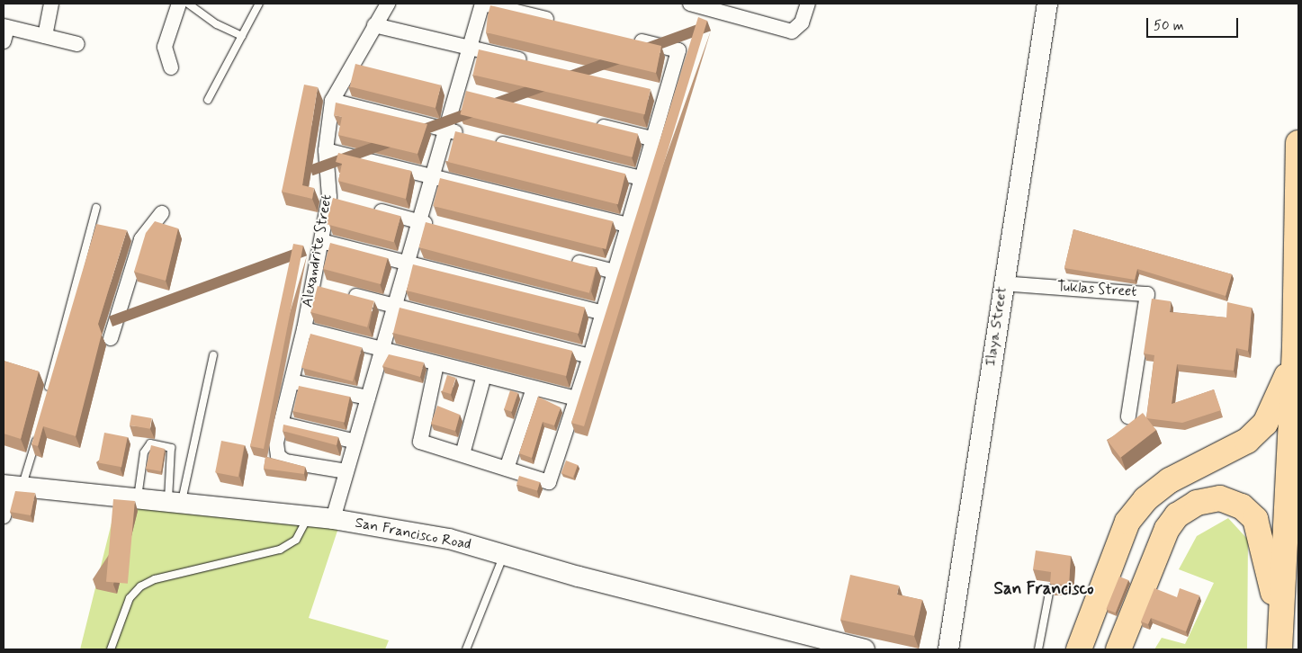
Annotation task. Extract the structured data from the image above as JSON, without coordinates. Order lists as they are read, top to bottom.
{
  "streets": {
    "main road": ["Ilaya Street", "San Francisco Road"],
    "street": ["Alexandrite Street", "Tuklas Street"]
  },
  "crossings": [
    ["Tuklas Street", "Ilaya Street"]
  ],
  "districts": ["San Francisco"],
  "scale_bar": "50 m"
}
